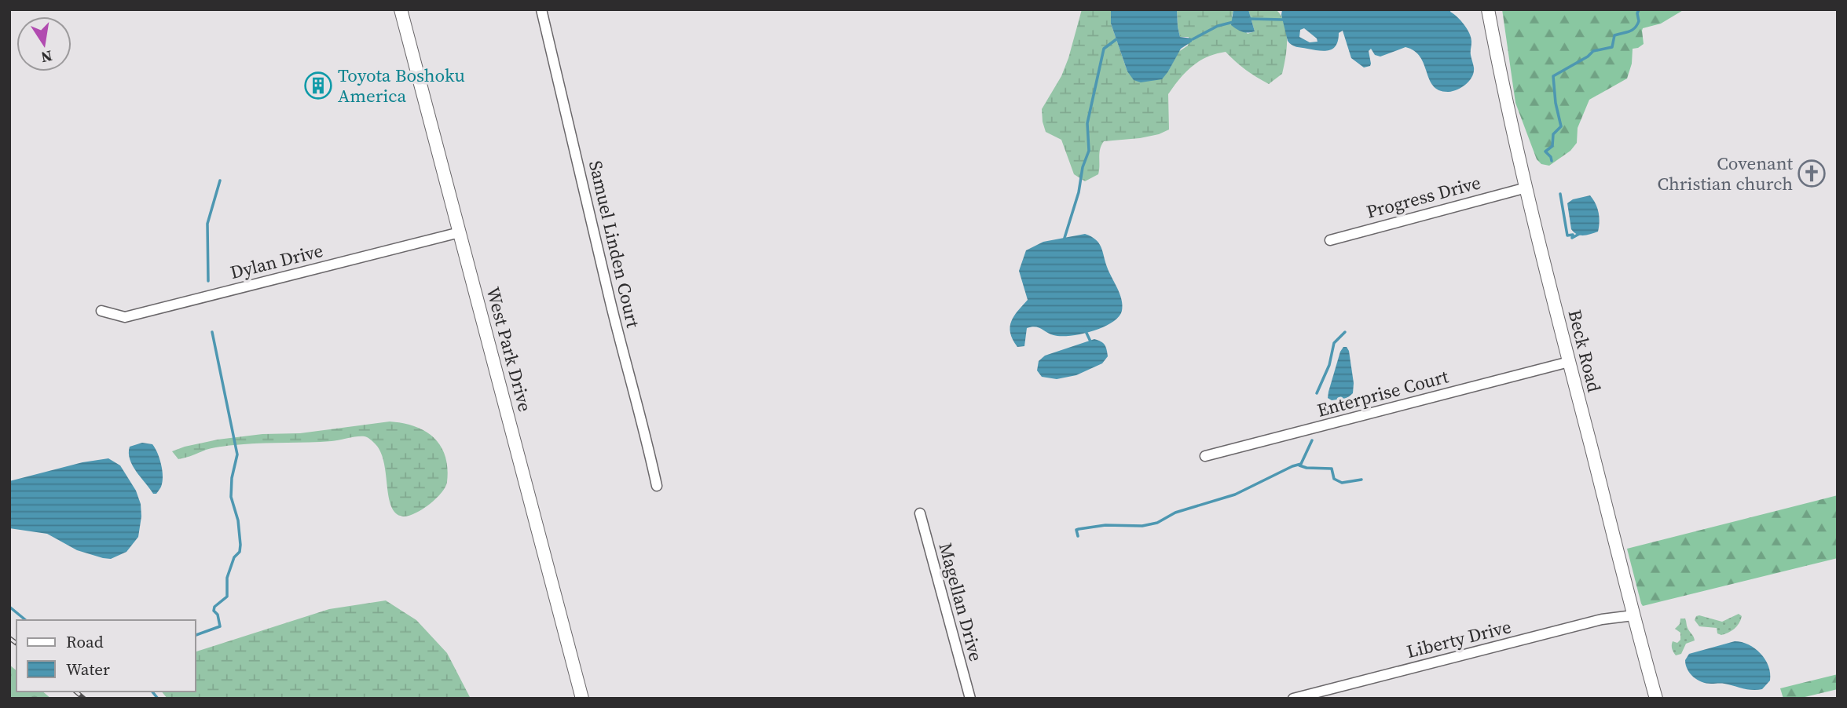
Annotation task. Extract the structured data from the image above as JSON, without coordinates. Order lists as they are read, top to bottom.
{
  "streets": {
    "street": [
      "Progress Drive",
      "Samuel Linden Court",
      "Dylan Drive",
      "West Park Drive",
      "Beck Road",
      "Enterprise Court",
      "Magellan Drive",
      "Liberty Drive"
    ]
  },
  "crossings": [
    ["Progress Drive", "Beck Road"],
    ["Dylan Drive", "West Park Drive"],
    ["Beck Road", "Enterprise Court"],
    ["Beck Road", "Liberty Drive"]
  ],
  "places": {
    "building": ["Toyota Boshoku America"],
    "church": ["Covenant Christian church"]
  },
  "legend": ["Road", "Water"],
  "north": "bottom"
}
